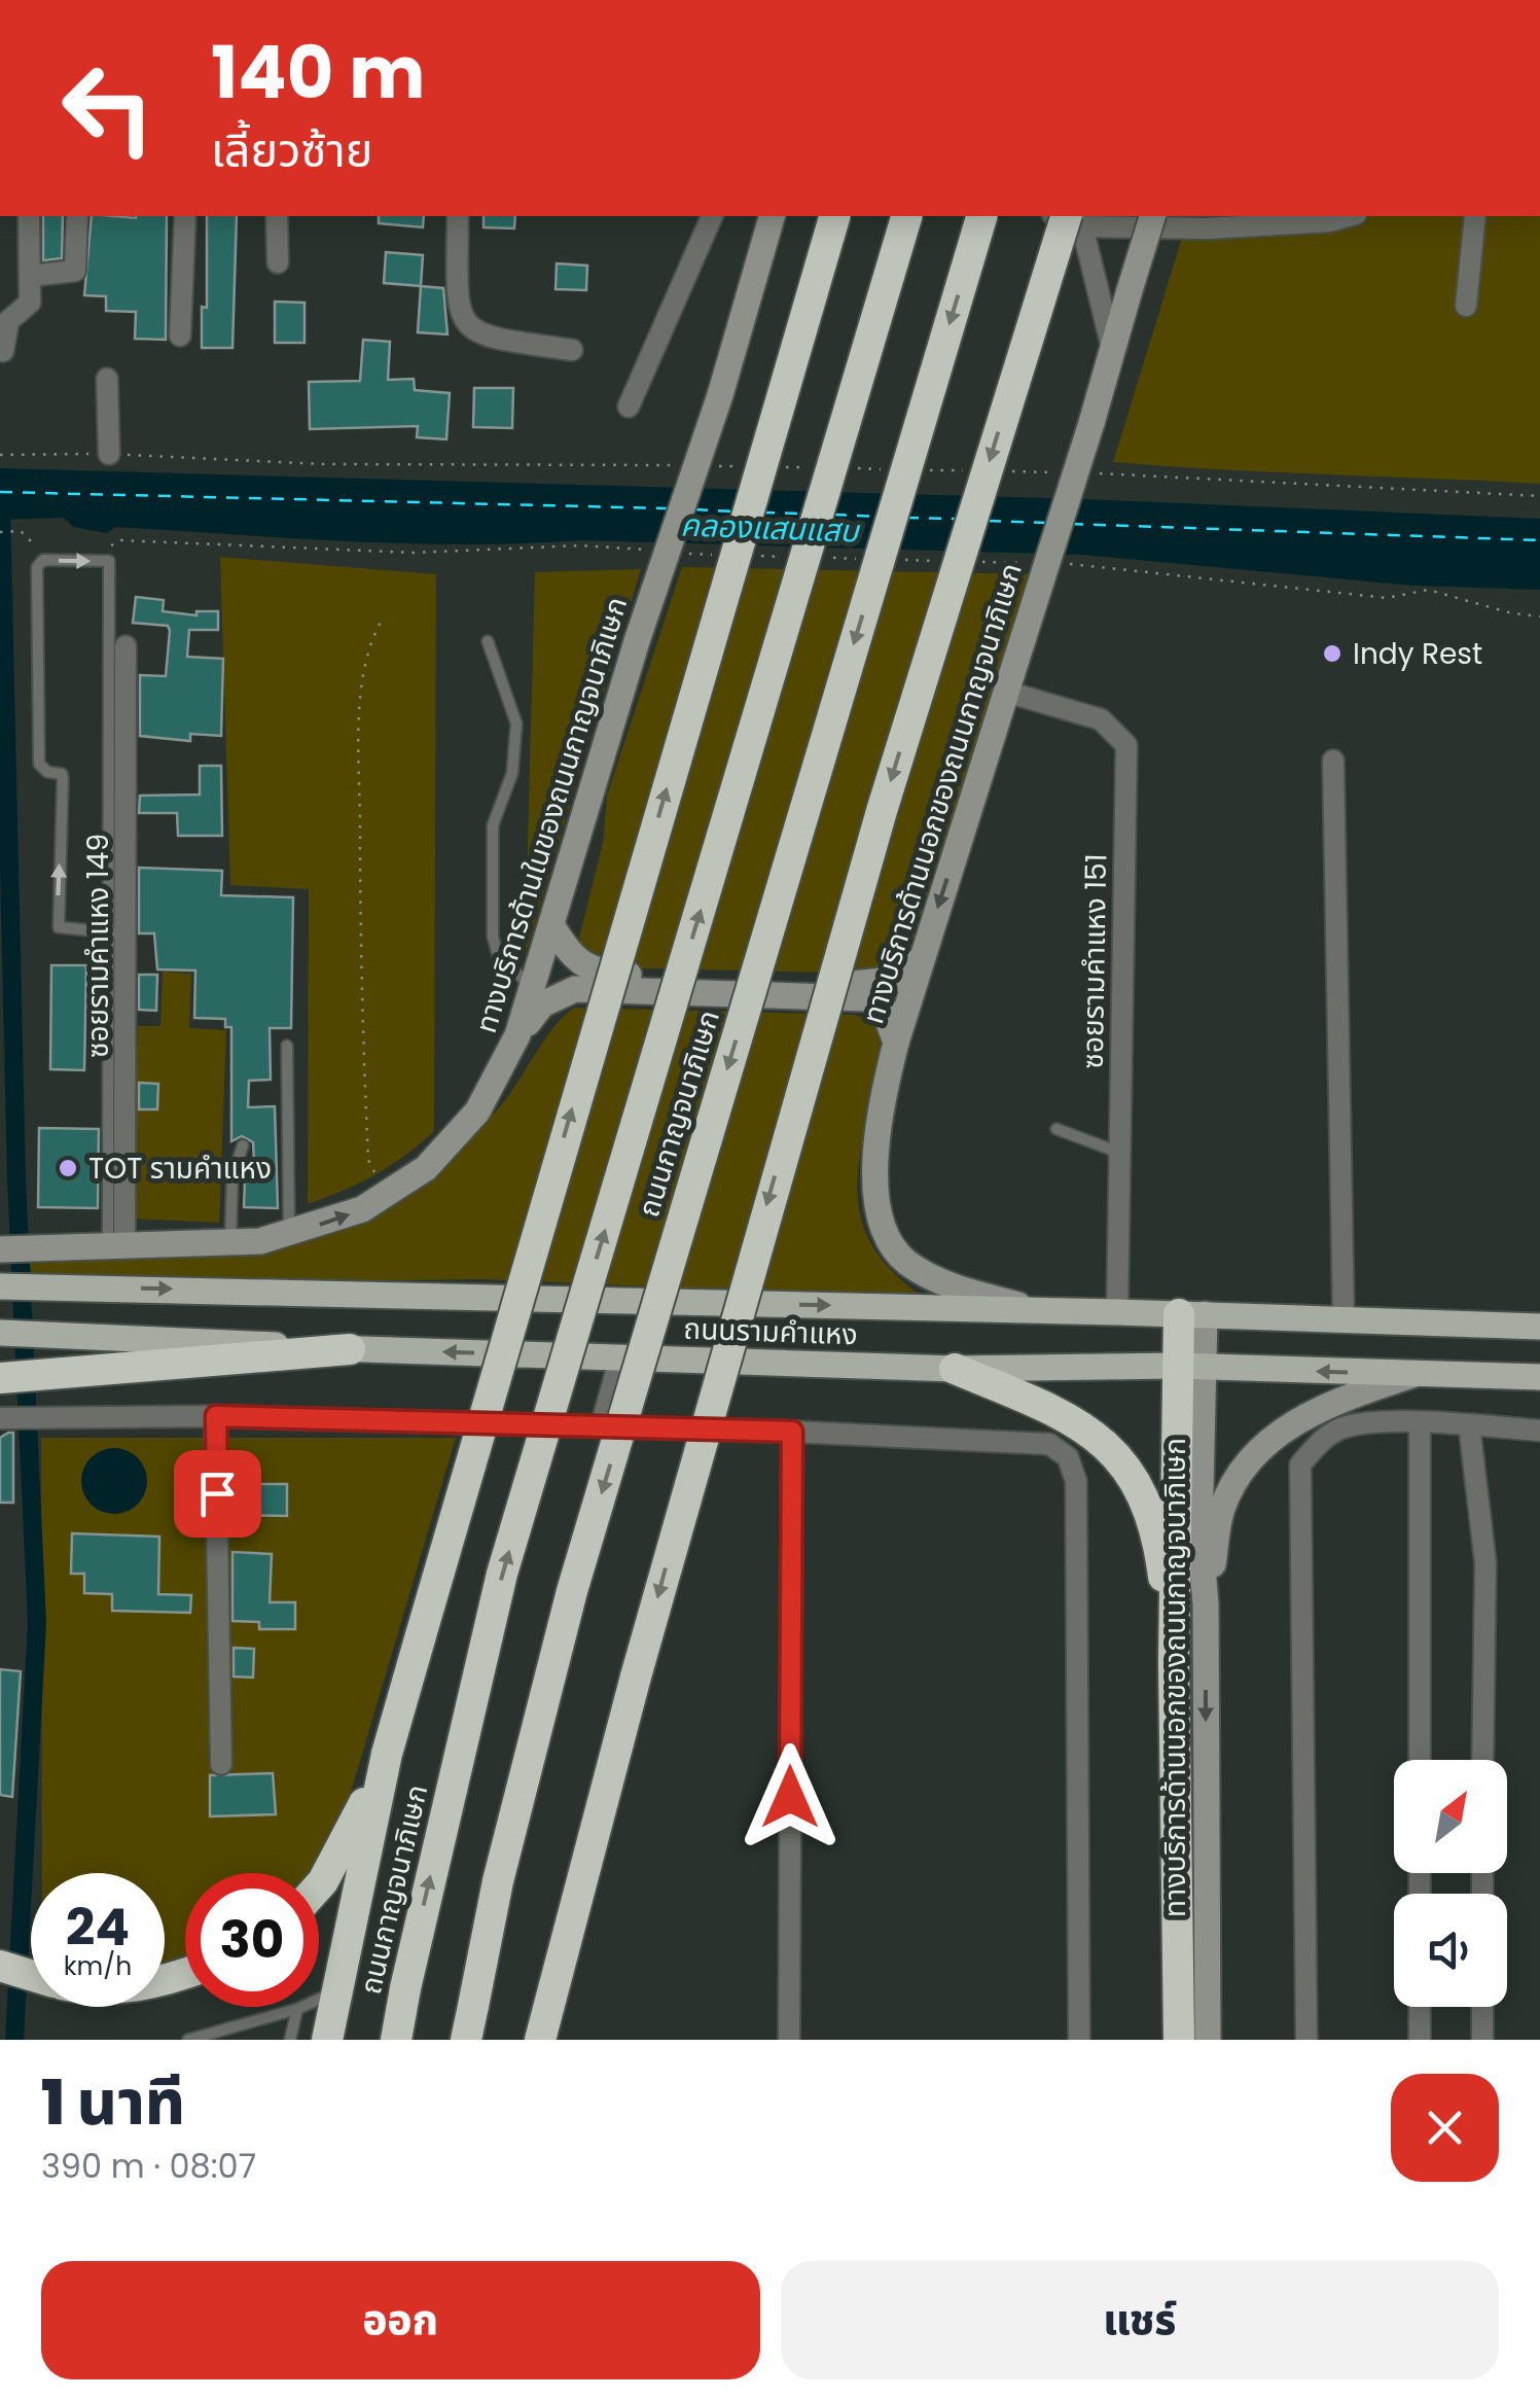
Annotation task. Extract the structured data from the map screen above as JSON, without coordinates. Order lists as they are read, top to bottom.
{
  "streets": {
    "highway": ["ถนนกาญจนาภิเษก"],
    "main road": ["ทางบริการด้านนอกของถนนกาญจนาภิเษก", "ทางบริการด้านในของถนนกาญจนาภิเษก", "ถนนรามคำแหง"],
    "street": ["ซอยรามคำแหง 149", "ซอยรามคำแหง 151"]
  },
  "crossings": [
    ["ทางบริการด้านนอกของถนนกาญจนาภิเษก", "ซอยรามคำแหง 151"],
    ["ทางบริการด้านนอกของถนนกาญจนาภิเษก", "ถนนรามคำแหง"],
    ["ทางบริการด้านในของถนนกาญจนาภิเษก", "ซอยรามคำแหง 149"],
    ["ซอยรามคำแหง 151", "ถนนรามคำแหง"]
  ],
  "one_way": ["ทางบริการด้านนอกของถนนกาญจนาภิเษก"],
  "water": ["คลองแสนแสบ"],
  "places": ["Indy Rest", "TOT รามคำแหง"],
  "north": "top right",
  "page": {
    "turn": ["140 m", "เลี้ยวซ้าย"],
    "speed": "24 km/h",
    "limit": "30",
    "heading": ["1 นาที", "390 m · 08:07"],
    "buttons": ["ออก", "แชร์"]
  }
}
